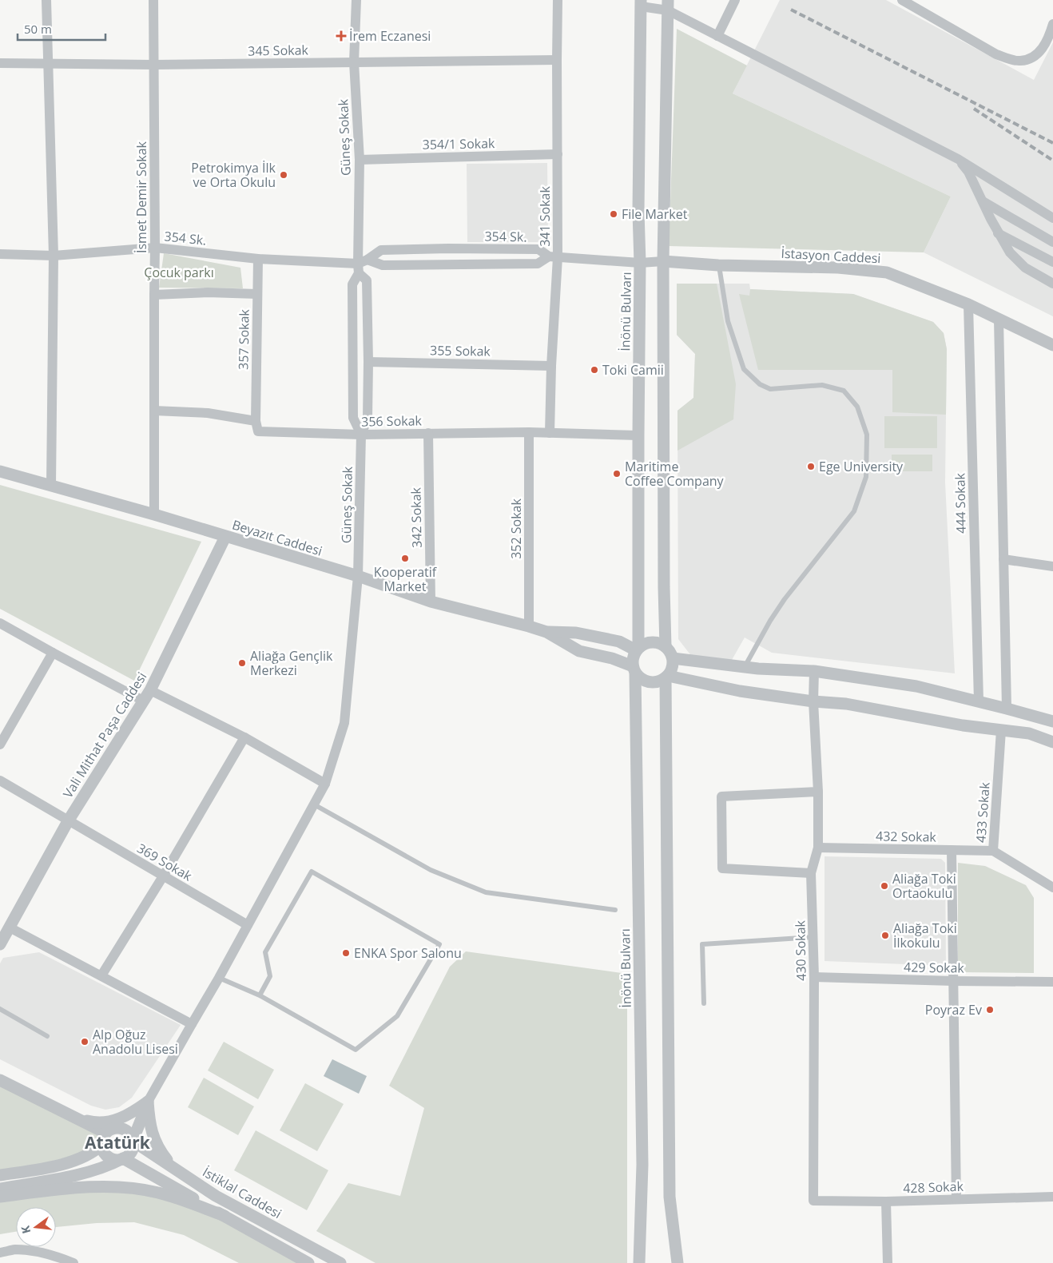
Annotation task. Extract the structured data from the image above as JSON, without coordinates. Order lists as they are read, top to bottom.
{
  "streets": {
    "street": [
      "345 Sokak",
      "Güneş Sokak",
      "354/1 Sokak",
      "İsmet Demir Sokak",
      "341 Sokak",
      "354 Sk.",
      "İstasyon Caddesi",
      "İnönü Bulvarı",
      "357 Sokak",
      "355 Sokak",
      "356 Sokak",
      "444 Sokak",
      "342 Sokak",
      "352 Sokak",
      "Beyazıt Caddesi",
      "Vali Mithat Paşa Caddesi",
      "433 Sokak",
      "432 Sokak",
      "369 Sokak",
      "430 Sokak",
      "429 Sokak",
      "428 Sokak",
      "İstiklal Caddesi"
    ]
  },
  "crossings": [
    ["345 Sokak", "Güneş Sokak"],
    ["345 Sokak", "İsmet Demir Sokak"],
    ["345 Sokak", "341 Sokak"],
    ["Güneş Sokak", "354/1 Sokak"],
    ["Güneş Sokak", "354 Sk."],
    ["Güneş Sokak", "355 Sokak"],
    ["Güneş Sokak", "356 Sokak"],
    ["Güneş Sokak", "Beyazıt Caddesi"],
    ["Güneş Sokak", "369 Sokak"],
    ["354/1 Sokak", "341 Sokak"],
    ["İsmet Demir Sokak", "354 Sk."],
    ["İsmet Demir Sokak", "Beyazıt Caddesi"],
    ["341 Sokak", "354 Sk."],
    ["341 Sokak", "355 Sokak"],
    ["341 Sokak", "356 Sokak"],
    ["354 Sk.", "İstasyon Caddesi"],
    ["354 Sk.", "İnönü Bulvarı"],
    ["354 Sk.", "357 Sokak"],
    ["İstasyon Caddesi", "444 Sokak"],
    ["İnönü Bulvarı", "356 Sokak"],
    ["İnönü Bulvarı", "Beyazıt Caddesi"],
    ["357 Sokak", "356 Sokak"],
    ["356 Sokak", "342 Sokak"],
    ["356 Sokak", "352 Sokak"],
    ["342 Sokak", "Beyazıt Caddesi"],
    ["352 Sokak", "Beyazıt Caddesi"],
    ["Beyazıt Caddesi", "Vali Mithat Paşa Caddesi"],
    ["Vali Mithat Paşa Caddesi", "369 Sokak"],
    ["433 Sokak", "432 Sokak"],
    ["432 Sokak", "430 Sokak"],
    ["430 Sokak", "429 Sokak"],
    ["430 Sokak", "428 Sokak"]
  ],
  "districts": ["Atatürk"],
  "parks": ["Çocuk parkı"],
  "places": {
    "health": ["İrem Eczanesi"],
    "other": [
      "Petrokimya İlk ve Orta Okulu",
      "File Market",
      "Toki Camii",
      "Ege University",
      "Maritime Coffee Company",
      "Kooperatif Market",
      "Aliağa Gençlik Merkezi",
      "Aliağa Toki Ortaokulu",
      "Aliağa Toki İlkokulu",
      "ENKA Spor Salonu",
      "Poyraz Ev",
      "Alp Oğuz Anadolu Lisesi"
    ]
  },
  "scale_bar": "50 m",
  "north": "left"
}
